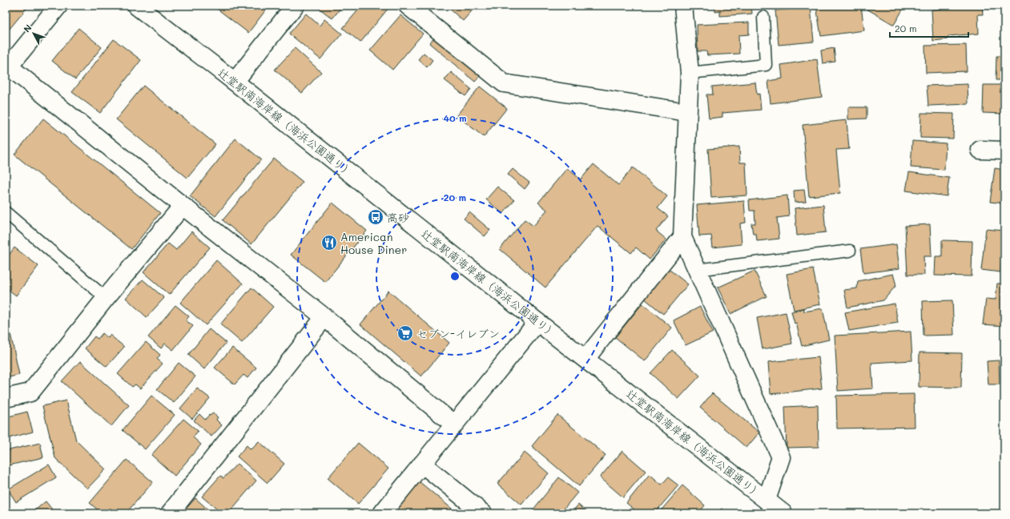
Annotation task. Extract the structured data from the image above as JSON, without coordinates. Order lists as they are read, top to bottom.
{
  "streets": {
    "street": ["辻堂駅南海岸線（海浜公園通り）"]
  },
  "places": {
    "bus stop": ["高砂"],
    "restaurant": ["American House Diner"],
    "supermarket": ["セブン-イレブン"]
  },
  "scale_bar": "20 m",
  "north": "top left",
  "rings": ["40 m", "20 m"]
}
